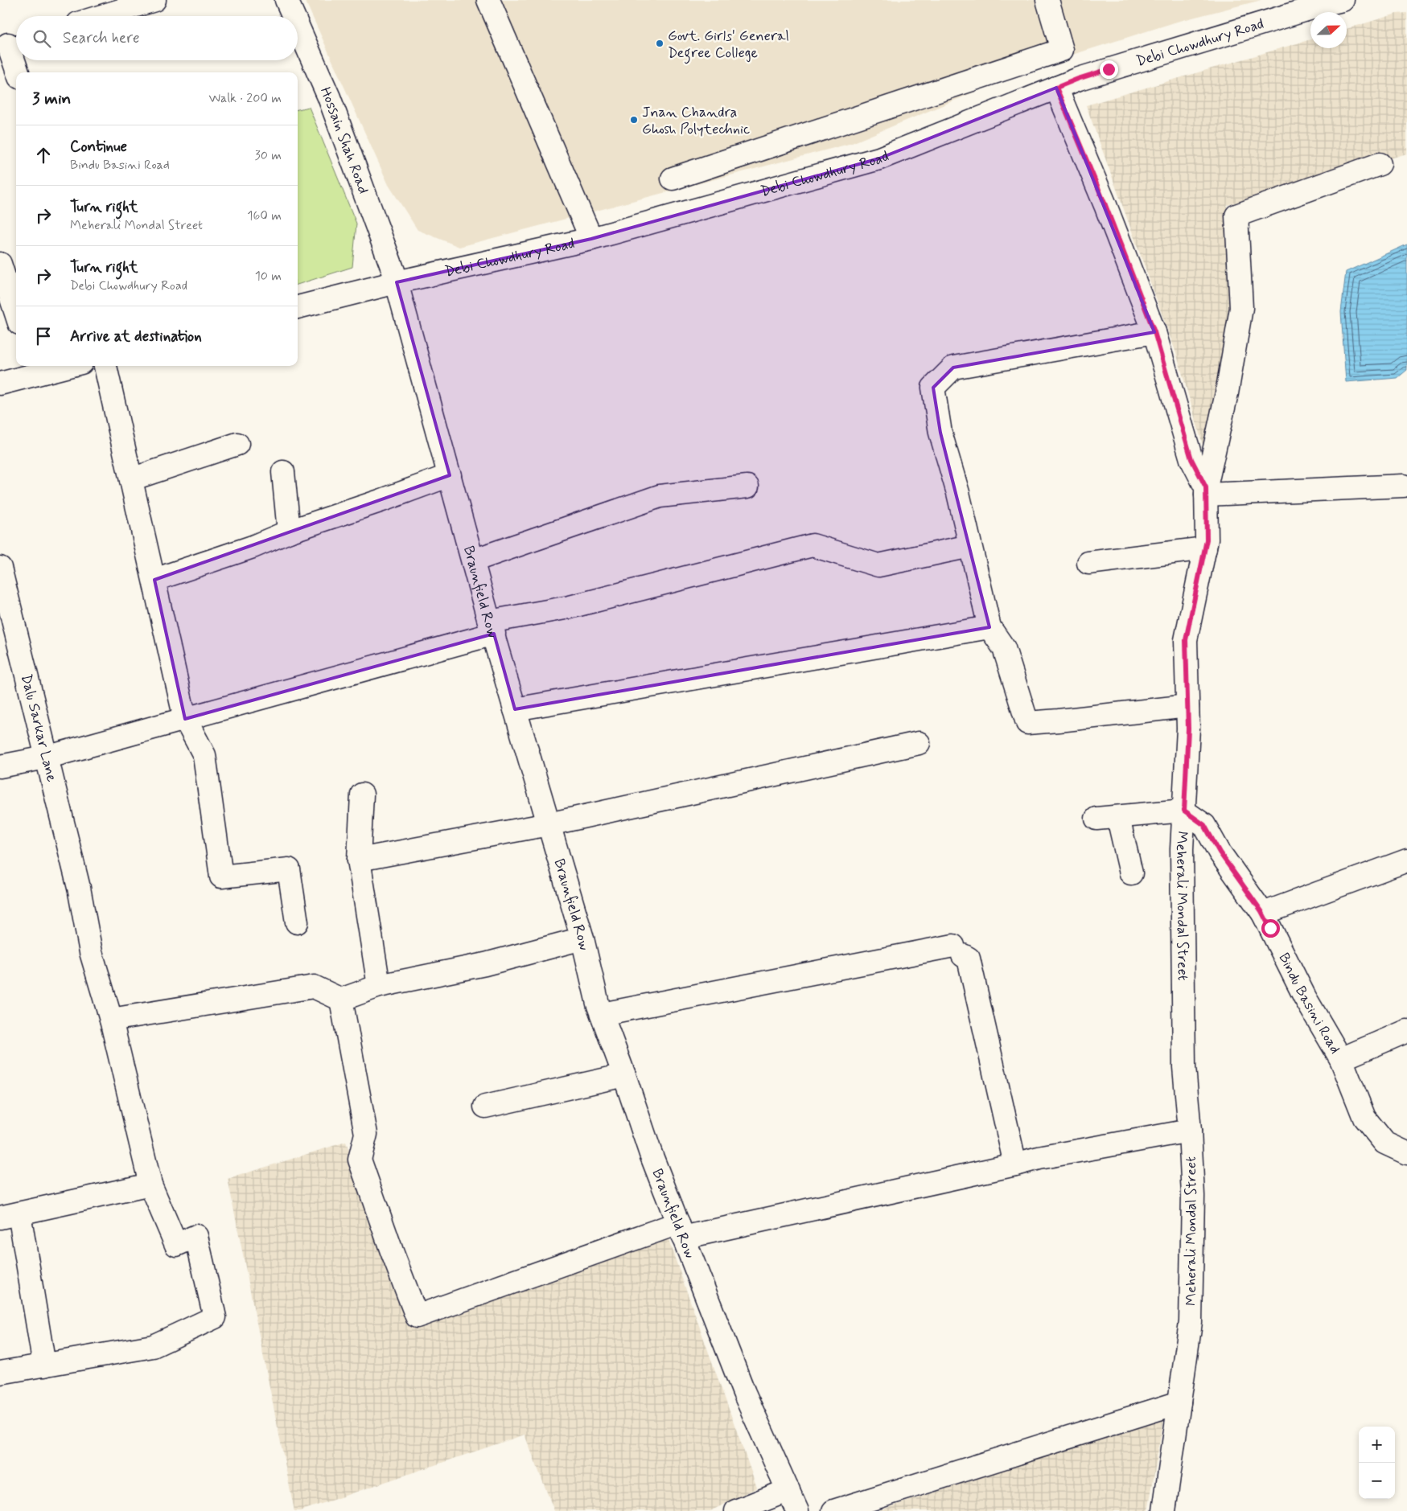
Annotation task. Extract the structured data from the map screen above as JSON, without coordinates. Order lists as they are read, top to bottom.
{
  "streets": {
    "street": [
      "Debi Chowdhury Road",
      "Hossain Shah Road",
      "Braunfield Row",
      "Dalu Sarkar Lane",
      "Meherali Mondal Street",
      "Bindu Basini Road"
    ]
  },
  "crossings": [
    ["Debi Chowdhury Road", "Hossain Shah Road"],
    ["Debi Chowdhury Road", "Braunfield Row"],
    ["Debi Chowdhury Road", "Meherali Mondal Street"],
    ["Hossain Shah Road", "Braunfield Row"],
    ["Meherali Mondal Street", "Bindu Basini Road"]
  ],
  "places": ["Govt. Girls' General Degree College", "Jnan Chandra Ghosh Polytechnic"],
  "north": "right",
  "page": {
    "search": "Search here",
    "heading": ["3 min", "Walk · 200 m"],
    "list": [
      ["Continue", "Bindu Basini Road", "30 m"],
      ["Turn right", "Meherali Mondal Street", "160 m"],
      ["Turn right", "Debi Chowdhury Road", "10 m"],
      "Arrive at destination"
    ],
    "map_buttons": ["+", "−"]
  }
}
